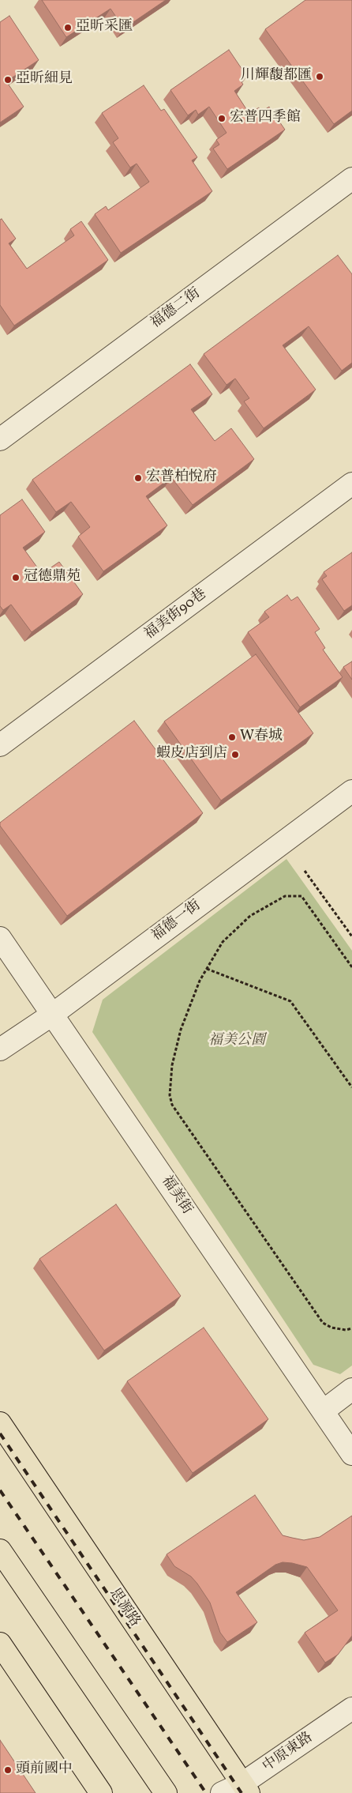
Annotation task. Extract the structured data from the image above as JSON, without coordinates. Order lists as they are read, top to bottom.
{
  "streets": {
    "main road": ["思源路"],
    "street": [
      "福德二街",
      "福美街90巷",
      "福德一街",
      "福美街",
      "中原東路"
    ]
  },
  "crossings": [
    ["福德一街", "福美街"],
    ["思源路", "中原東路"]
  ],
  "parks": ["福美公園"],
  "places": [
    "亞昕采匯",
    "川輝馥都匯",
    "亞昕細見",
    "宏普四季館",
    "宏普柏悅府",
    "冠德鼎苑",
    "W春城",
    "蝦皮店到店",
    "頭前國中"
  ]
}
